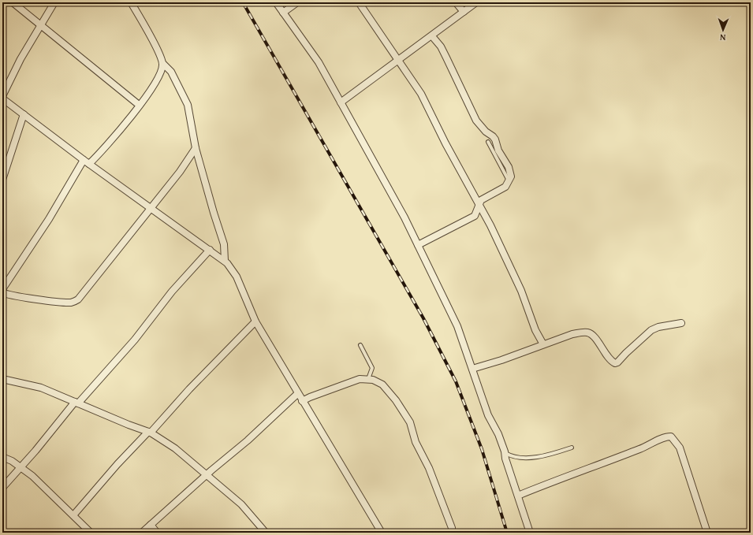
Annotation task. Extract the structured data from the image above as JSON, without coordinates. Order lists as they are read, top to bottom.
{
  "north": "bottom"
}
